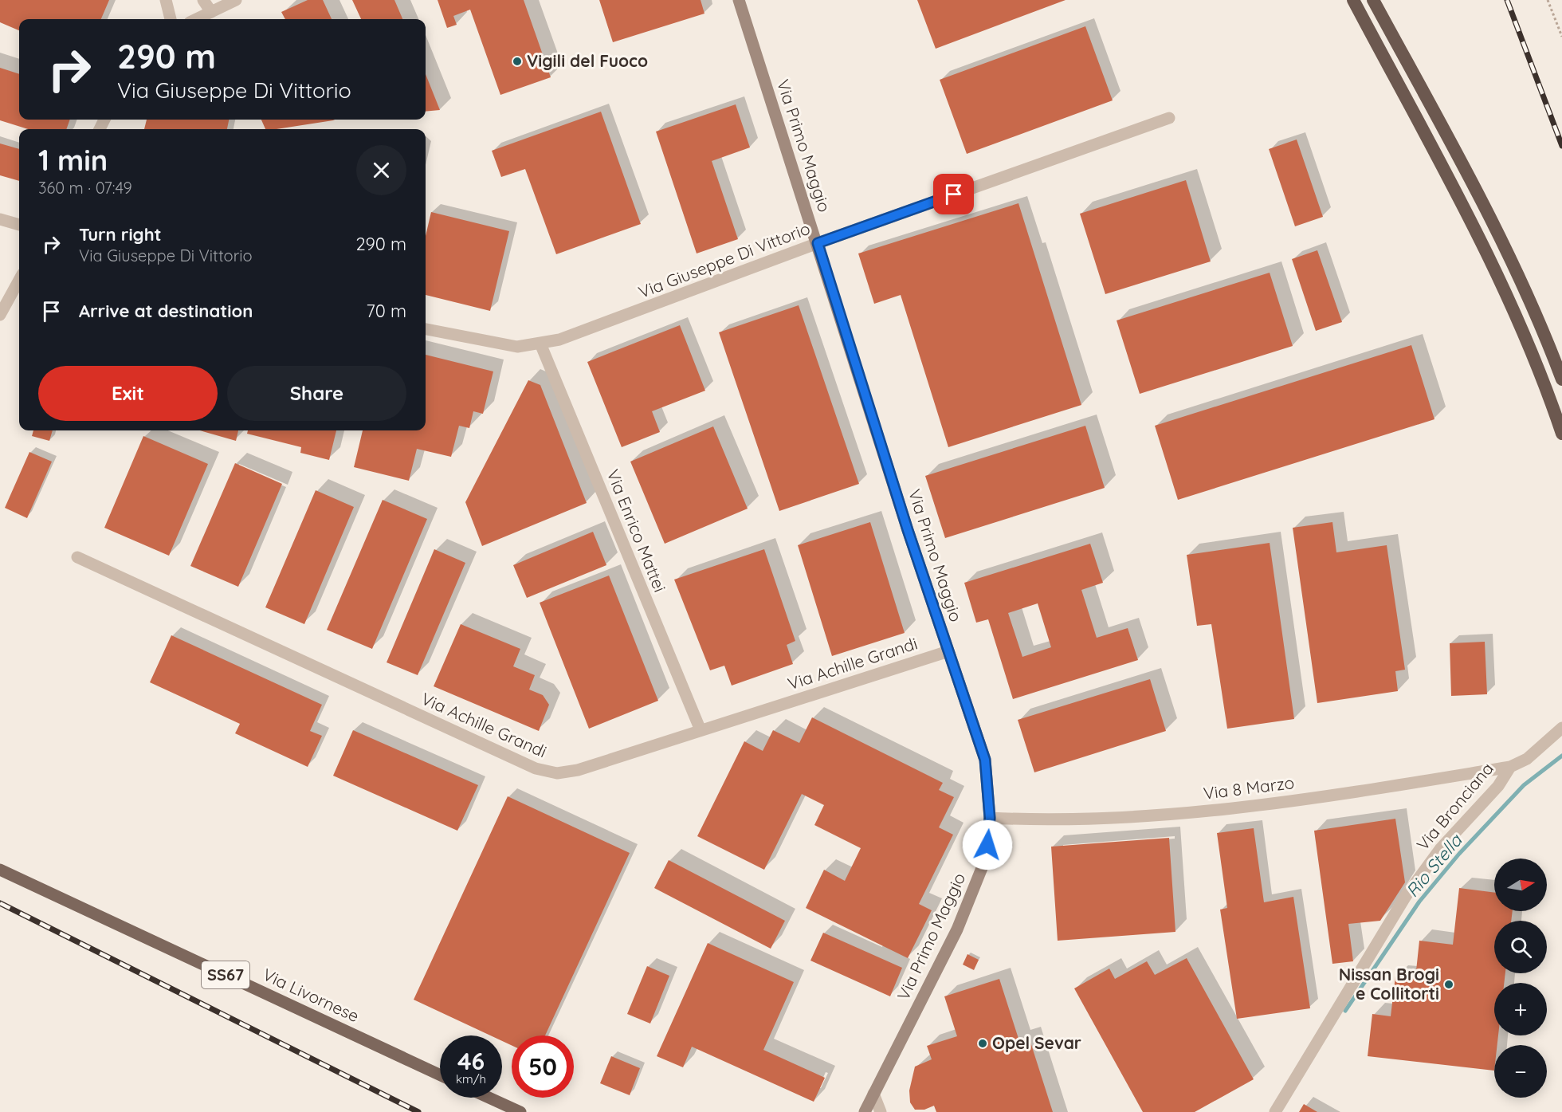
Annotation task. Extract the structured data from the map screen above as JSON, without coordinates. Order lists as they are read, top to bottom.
{
  "streets": {
    "main road": ["Via Primo Maggio", "SS67", "Via Livornese"],
    "street": [
      "Via Giuseppe Di Vittorio",
      "Via Enrico Mattei",
      "Via Achille Grandi",
      "Via 8 Marzo",
      "Via Bronciana"
    ]
  },
  "crossings": [
    ["Via Primo Maggio", "Via Giuseppe Di Vittorio"],
    ["Via Primo Maggio", "Via Achille Grandi"],
    ["Via Primo Maggio", "Via 8 Marzo"],
    ["Via Giuseppe Di Vittorio", "Via Enrico Mattei"],
    ["Via Enrico Mattei", "Via Achille Grandi"],
    ["Via 8 Marzo", "Via Bronciana"]
  ],
  "water": ["Rio Stella"],
  "places": ["Vigili del Fuoco", "Nissan Brogi e Collitorti", "Opel Sevar"],
  "north": "right",
  "page": {
    "turn": ["290 m", "Via Giuseppe Di Vittorio"],
    "heading": ["1 min", "360 m · 07:49"],
    "list": [
      {
        "name": "Turn right",
        "note": "Via Giuseppe Di Vittorio",
        "value": "290 m"
      },
      {
        "name": "Arrive at destination",
        "value": "70 m"
      }
    ],
    "buttons": ["Exit", "Share"],
    "map_buttons": ["+", "−"],
    "speed": "46 km/h",
    "limit": "50"
  }
}
